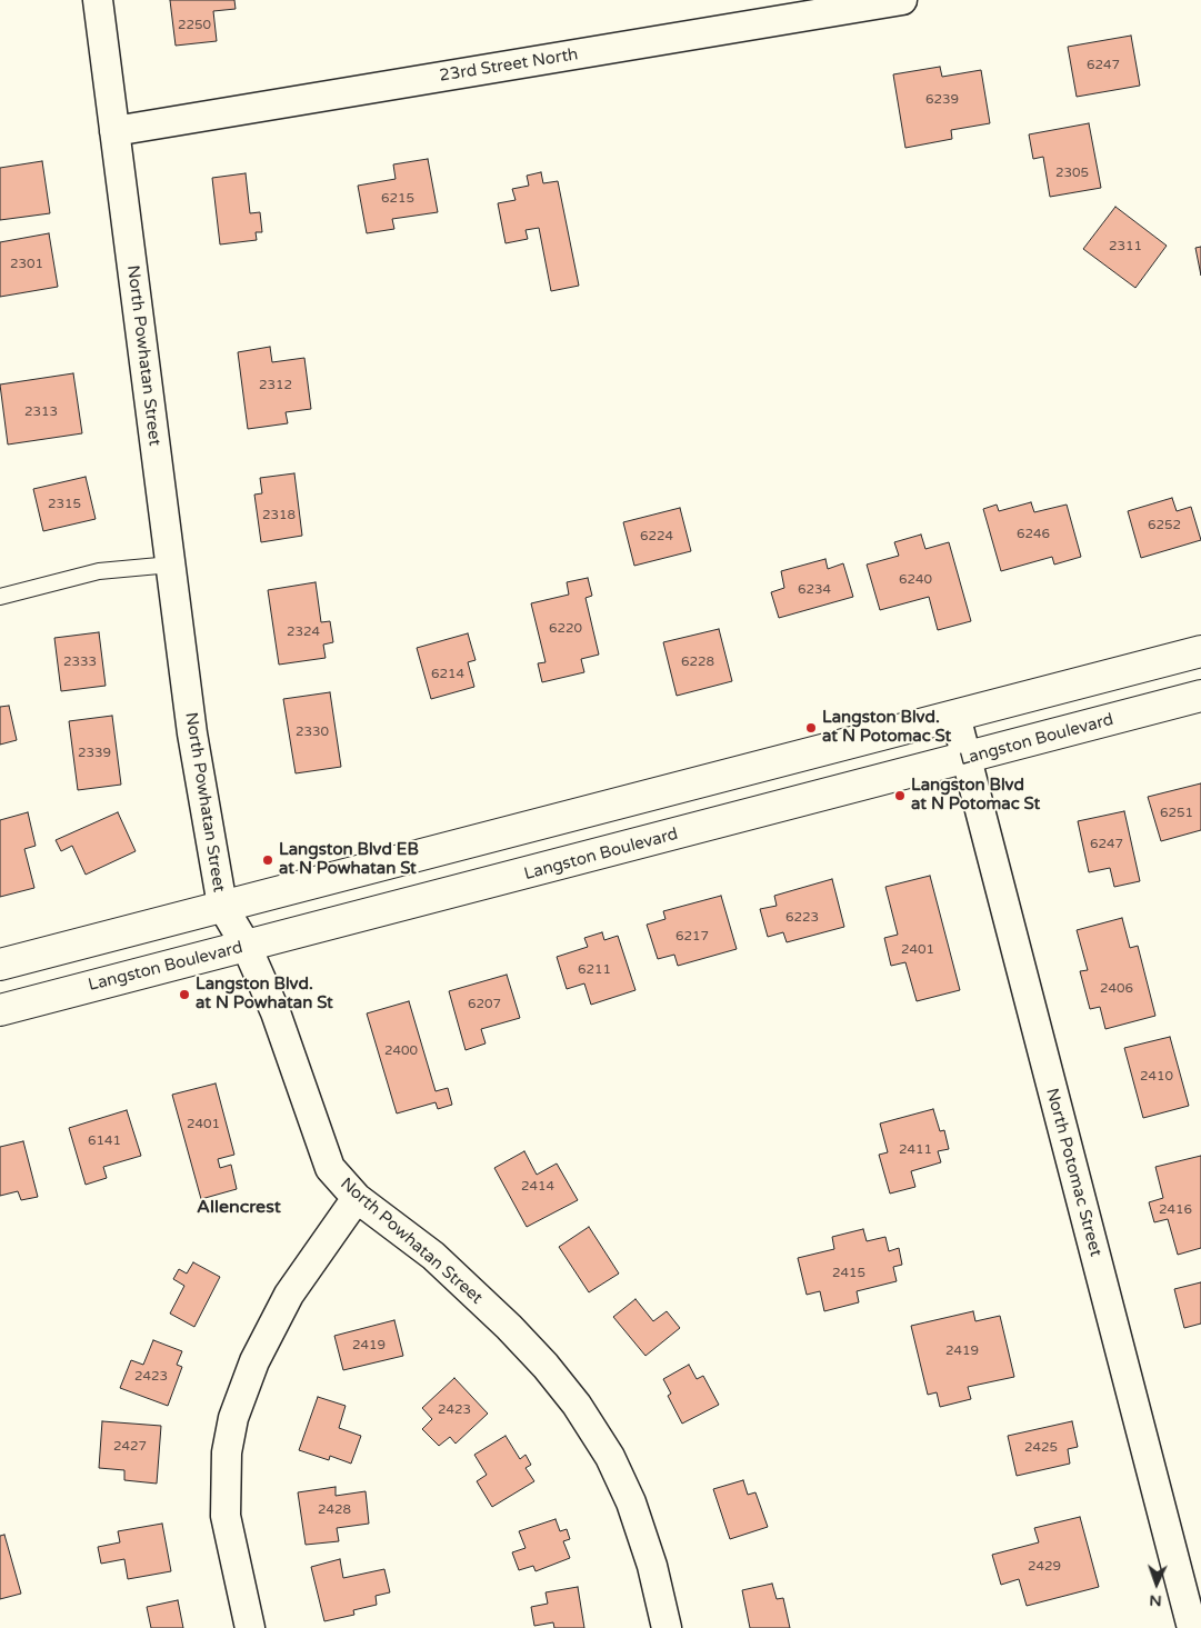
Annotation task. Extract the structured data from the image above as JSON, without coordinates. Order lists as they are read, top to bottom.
{
  "streets": {
    "main road": ["Langston Boulevard"],
    "street": ["23rd Street North", "North Powhatan Street", "North Potomac Street"]
  },
  "crossings": [
    ["23rd Street North", "North Powhatan Street"],
    ["North Powhatan Street", "Langston Boulevard"],
    ["Langston Boulevard", "North Potomac Street"]
  ],
  "districts": ["Allencrest"],
  "places": [
    "Langston Blvd. at N Potomac St",
    "Langston Blvd at N Potomac St",
    "Langston Blvd EB at N Powhatan St",
    "Langston Blvd. at N Powhatan St"
  ],
  "house_numbers": [
    "2250",
    "6247",
    "6239",
    "2305",
    "6215",
    "2311",
    "2301",
    "2312",
    "2313",
    "2315",
    "2318",
    "6252",
    "6246",
    "6224",
    "6240",
    "6234",
    "6220",
    "2324",
    "2333",
    "6228",
    "6214",
    "2330",
    "2339",
    "6251",
    "6247",
    "6223",
    "6217",
    "2401",
    "6211",
    "2406",
    "6207",
    "2400",
    "2410",
    "2401",
    "6141",
    "2411",
    "2414",
    "2416",
    "2415",
    "2419",
    "2419",
    "2423",
    "2423",
    "2427",
    "2425",
    "2428",
    "2429"
  ],
  "north": "bottom"
}
